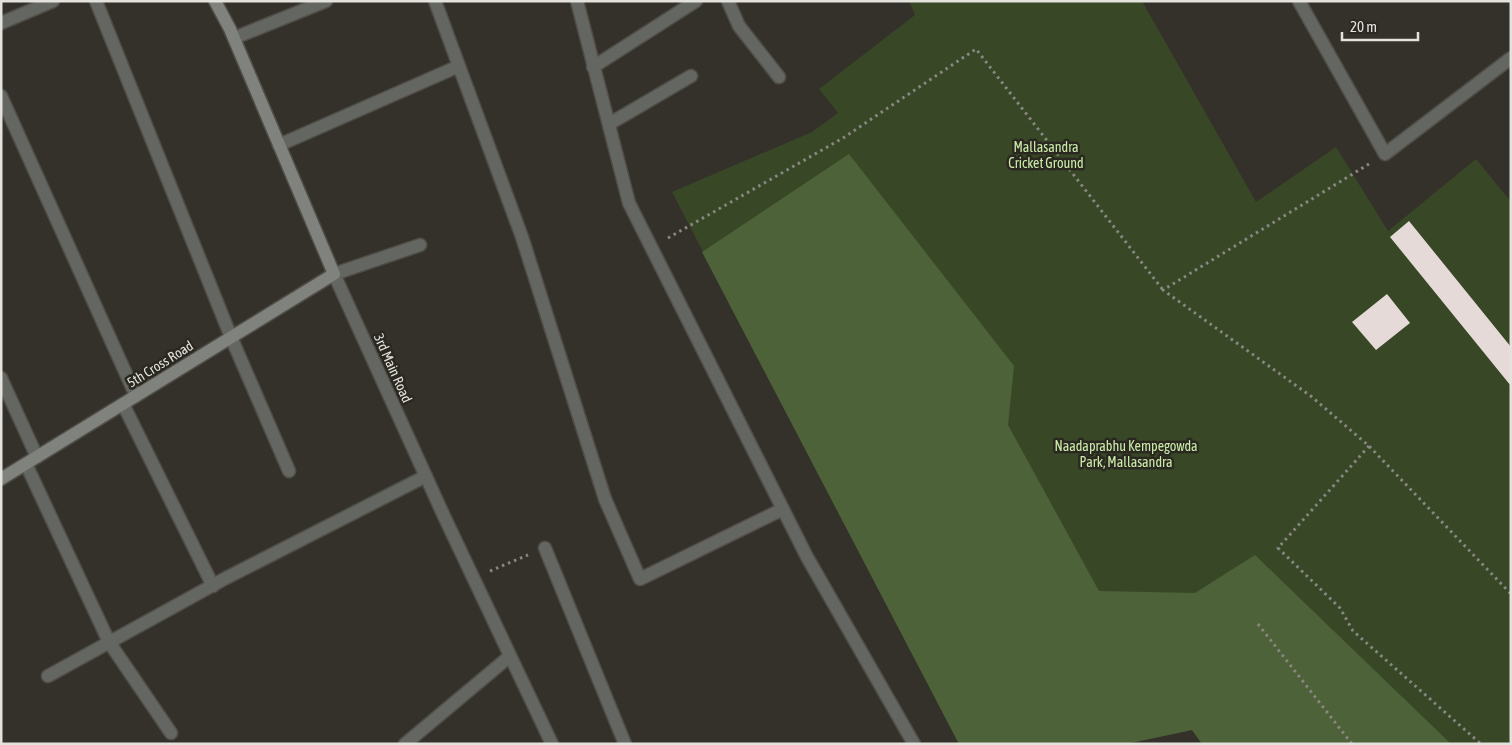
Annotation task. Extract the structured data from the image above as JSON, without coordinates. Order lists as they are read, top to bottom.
{
  "streets": {
    "street": ["5th Cross Road", "3rd Main Road"]
  },
  "crossings": [
    ["5th Cross Road", "3rd Main Road"]
  ],
  "parks": ["Mallasandra Cricket Ground", "Naadaprabhu Kempegowda Park, Mallasandra"],
  "scale_bar": "20 m"
}
